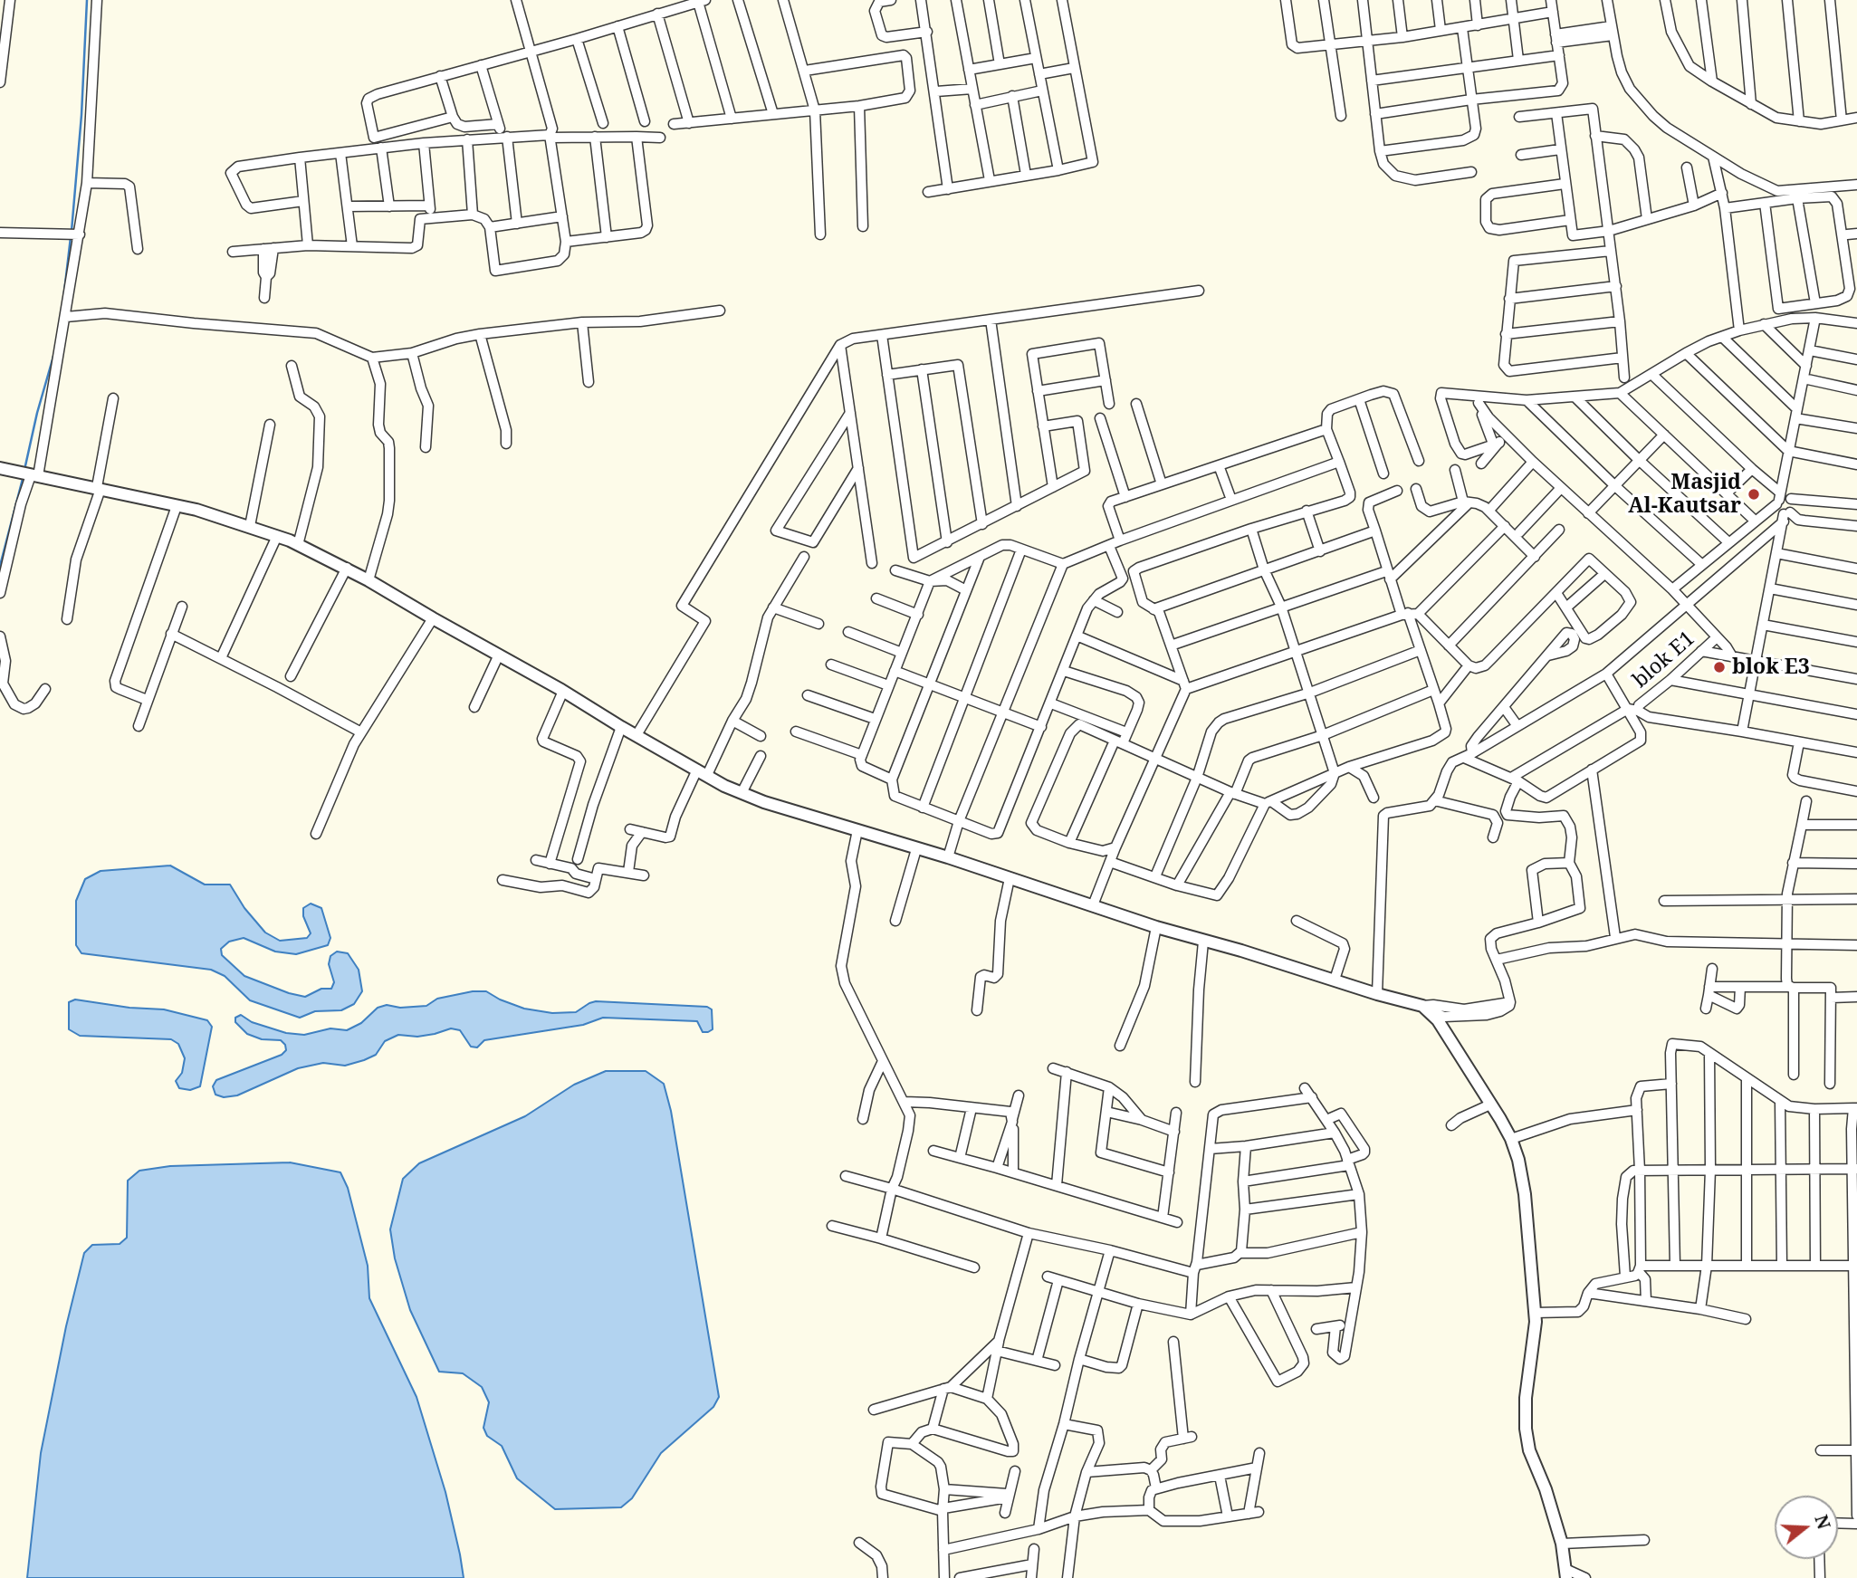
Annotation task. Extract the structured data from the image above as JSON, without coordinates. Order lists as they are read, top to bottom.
{
  "streets": {
    "street": ["blok E1"]
  },
  "places": ["Masjid Al-Kautsar", "blok E3"],
  "north": "right"
}
